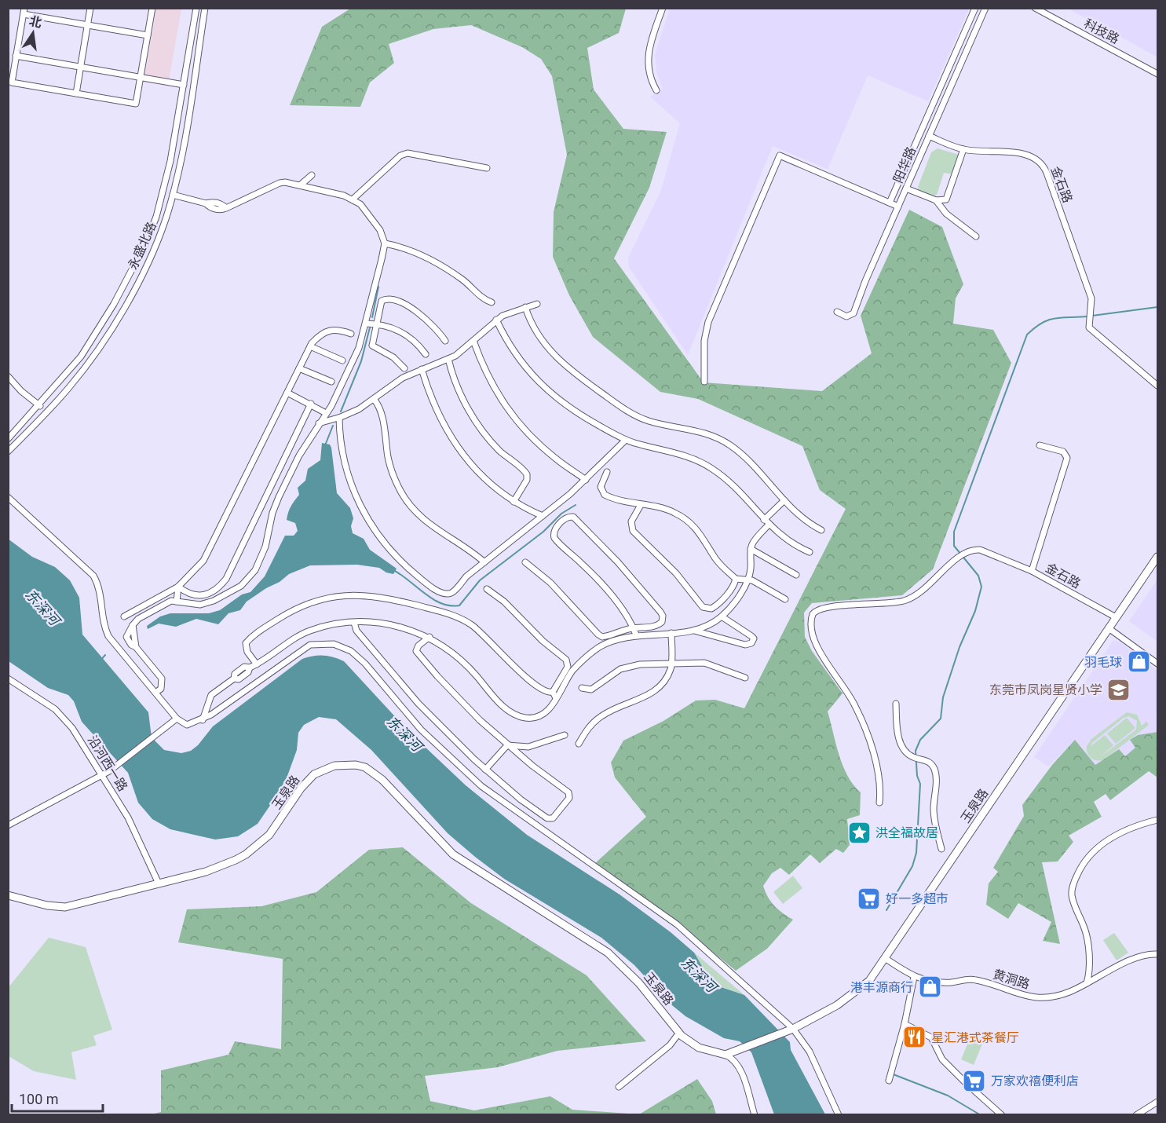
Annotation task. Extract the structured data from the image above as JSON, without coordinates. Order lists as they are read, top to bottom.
{
  "streets": {
    "street": [
      "科技路",
      "阳华路",
      "金石路",
      "永盛北路",
      "沿河西一路",
      "玉泉路",
      "黄洞路"
    ]
  },
  "crossings": [
    ["阳华路", "金石路"],
    ["金石路", "玉泉路"],
    ["沿河西一路", "玉泉路"],
    ["玉泉路", "黄洞路"]
  ],
  "water": ["东深河"],
  "places": {
    "shop": ["羽毛球", "港丰源商行"],
    "school or university": ["东莞市凤岗星贤小学"],
    "place": ["洪全福故居"],
    "supermarket": ["好一多超市", "万家欢禧便利店"],
    "restaurant": ["星汇港式茶餐厅"]
  },
  "scale_bar": "100 m",
  "north": "top"
}
